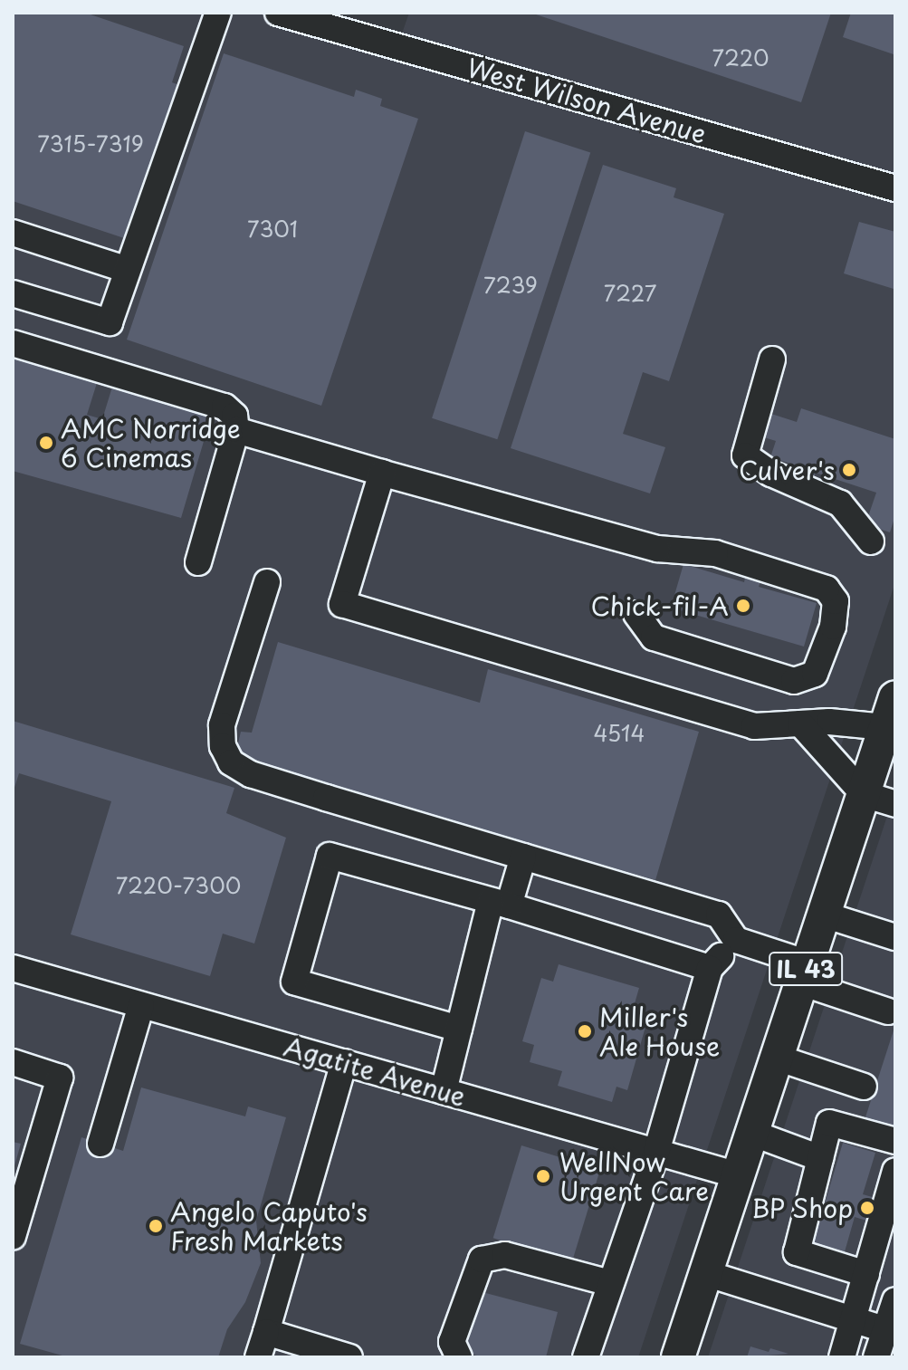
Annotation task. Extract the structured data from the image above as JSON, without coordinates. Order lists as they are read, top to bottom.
{
  "streets": {
    "main road": ["IL 43"],
    "street": ["West Wilson Avenue", "Agatite Avenue"]
  },
  "crossings": [
    ["IL 43", "Agatite Avenue"]
  ],
  "places": [
    "AMC Norridge 6 Cinemas",
    "Culver's",
    "Chick-fil-A",
    "Miller's Ale House",
    "WellNow Urgent Care",
    "BP Shop",
    "Angelo Caputo's Fresh Markets"
  ],
  "house_numbers": [
    "7220",
    "7315-7319",
    "7301",
    "7239",
    "7227",
    "4514",
    "7220-7300"
  ]
}
